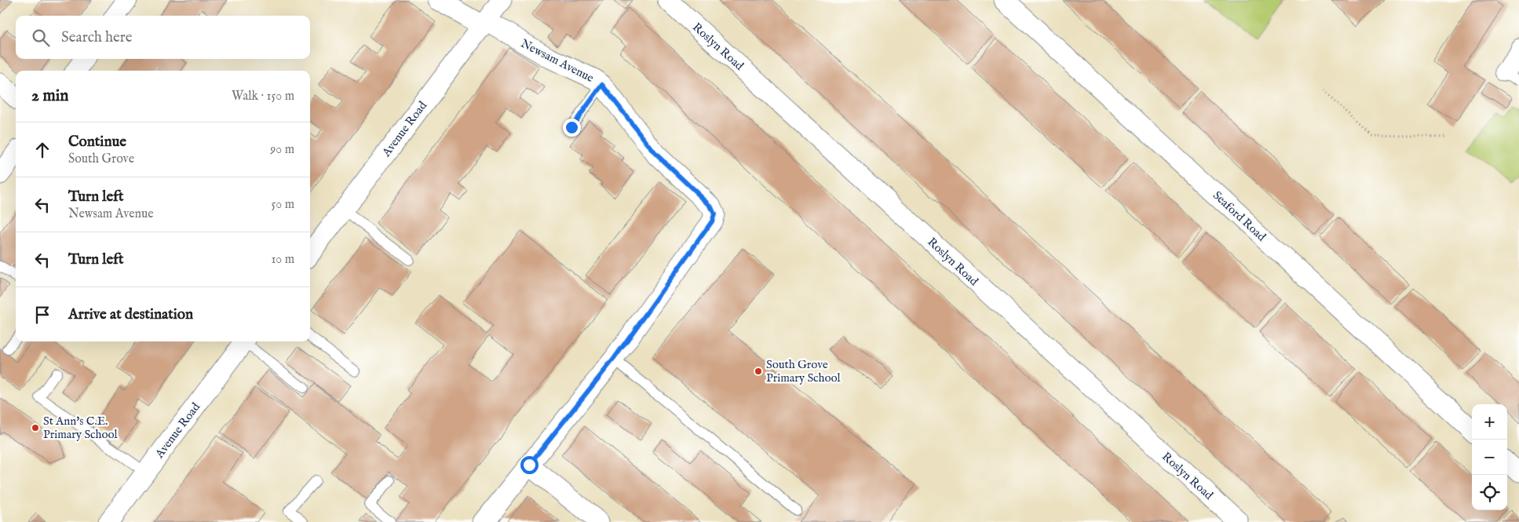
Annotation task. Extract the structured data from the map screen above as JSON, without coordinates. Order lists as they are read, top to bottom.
{
  "streets": {
    "street": [
      "Roslyn Road",
      "Newsam Avenue",
      "Avenue Road",
      "Seaford Road"
    ]
  },
  "crossings": [
    ["Newsam Avenue", "Avenue Road"]
  ],
  "places": ["South Grove Primary School", "St Ann's C.E. Primary School"],
  "page": {
    "search": "Search here",
    "heading": ["2 min", "Walk · 150 m"],
    "list": [
      ["Continue", "South Grove", "90 m"],
      ["Turn left", "Newsam Avenue", "50 m"],
      ["Turn left", "10 m"],
      "Arrive at destination"
    ],
    "map_buttons": ["+", "−"]
  }
}
